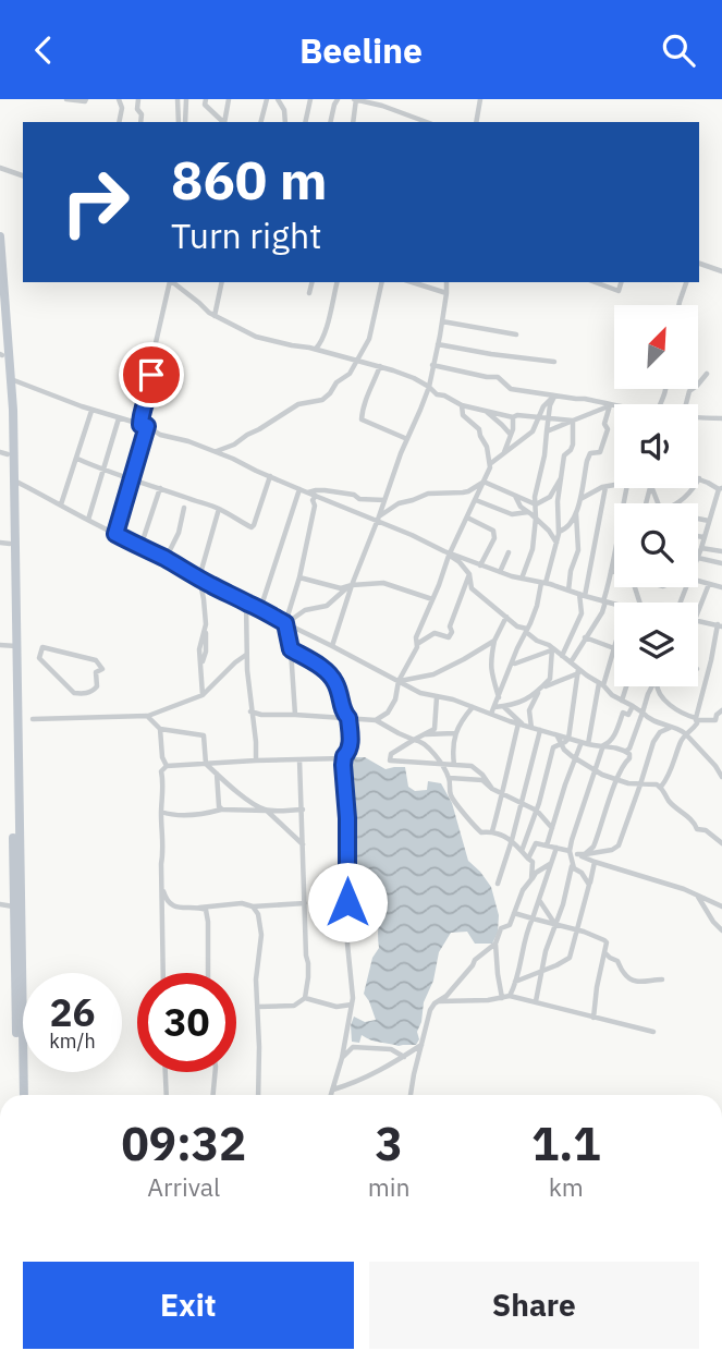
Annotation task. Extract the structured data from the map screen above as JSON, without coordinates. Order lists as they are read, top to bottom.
{
  "north": "top right",
  "page": {
    "header": "Beeline",
    "turn": ["860 m", "Turn right"],
    "speed": "26 km/h",
    "limit": "30",
    "eta": [
      "09:32",
      "Arrival",
      "3",
      "min",
      "1.1",
      "km"
    ],
    "buttons": ["Exit", "Share"]
  }
}
